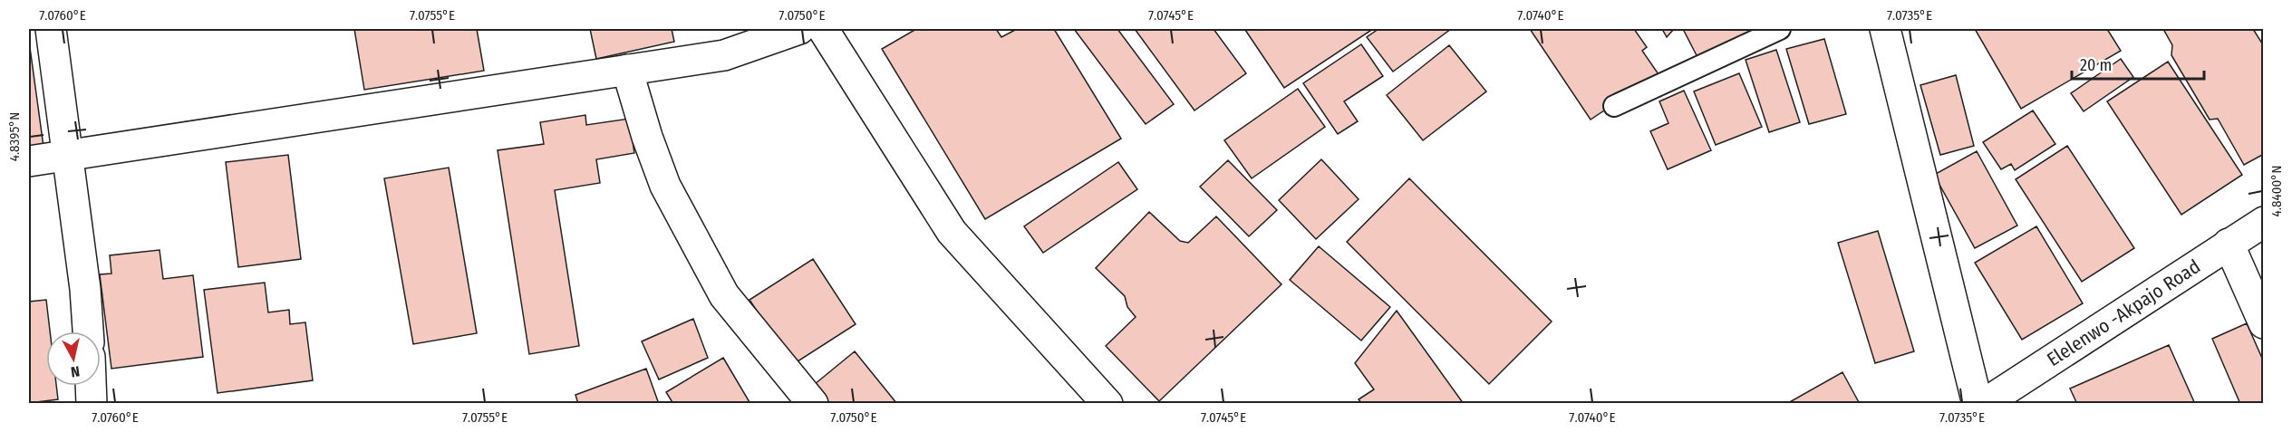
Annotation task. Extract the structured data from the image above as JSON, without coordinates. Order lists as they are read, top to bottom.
{
  "streets": {
    "street": ["Elelenwo -Akpajo Road"]
  },
  "scale_bar": "20 m",
  "north": "bottom",
  "coordinates": [
    "7.0760°E",
    "7.0755°E",
    "7.0750°E",
    "7.0745°E",
    "7.0740°E",
    "7.0735°E",
    "4.8395°N",
    "4.8400°N"
  ]
}
